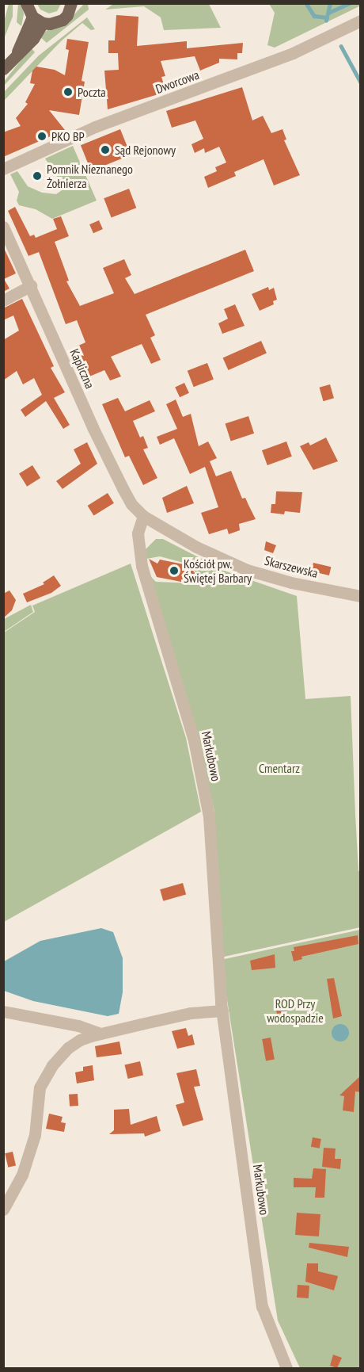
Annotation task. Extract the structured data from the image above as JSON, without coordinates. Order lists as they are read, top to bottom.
{
  "streets": {
    "street": [
      "Dworcowa",
      "Kapliczna",
      "Skarszewska",
      "Markubowo"
    ]
  },
  "crossings": [
    ["Kapliczna", "Skarszewska"],
    ["Kapliczna", "Markubowo"],
    ["Skarszewska", "Markubowo"]
  ],
  "parks": ["Cmentarz", "ROD Przy wodospadzie"],
  "places": [
    "Poczta",
    "PKO BP",
    "Sąd Rejonowy",
    "Pomnik Nieznanego Żołnierza",
    "Kościół pw. Świętej Barbary"
  ]
}
